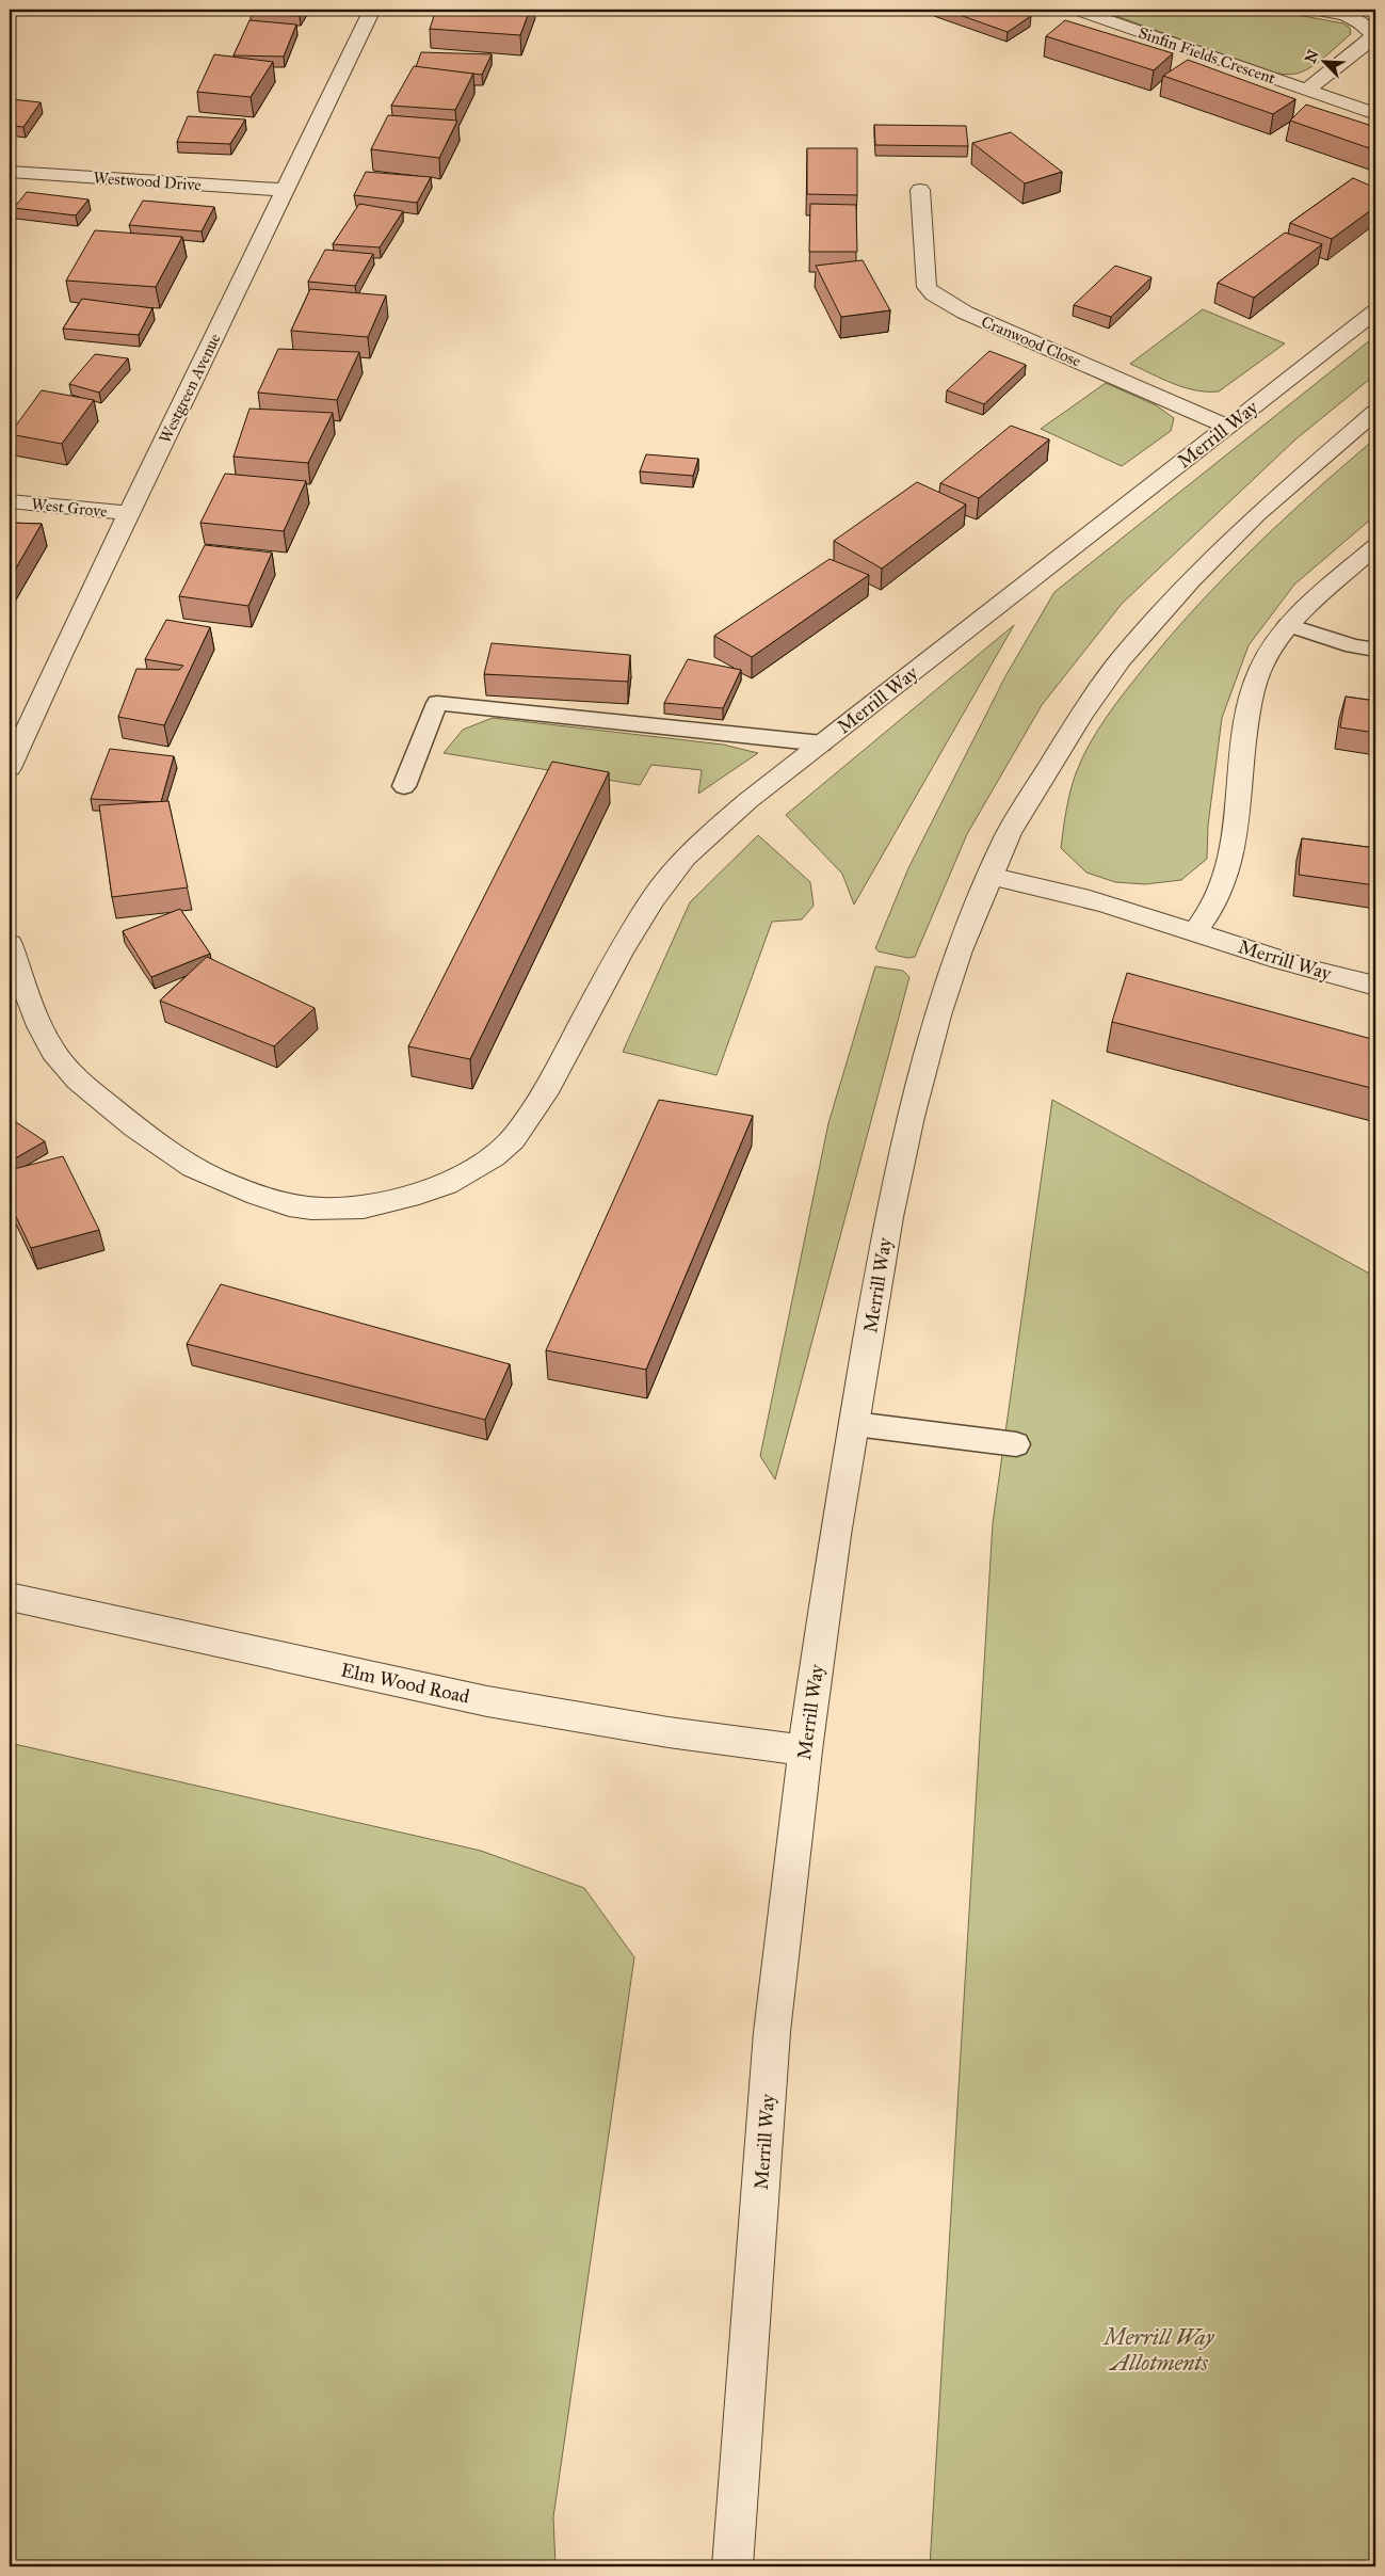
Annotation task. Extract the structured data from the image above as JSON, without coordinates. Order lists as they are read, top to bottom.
{
  "streets": {
    "street": [
      "Sinfin Fields Crescent",
      "Westwood Drive",
      "Cranwood Close",
      "Westgreen Avenue",
      "Merrill Way",
      "West Grove",
      "Elm Wood Road"
    ]
  },
  "crossings": [
    ["Westwood Drive", "Westgreen Avenue"],
    ["Cranwood Close", "Merrill Way"],
    ["Westgreen Avenue", "West Grove"],
    ["Merrill Way", "Elm Wood Road"]
  ],
  "parks": ["Merrill Way Allotments"],
  "north": "top left"
}
